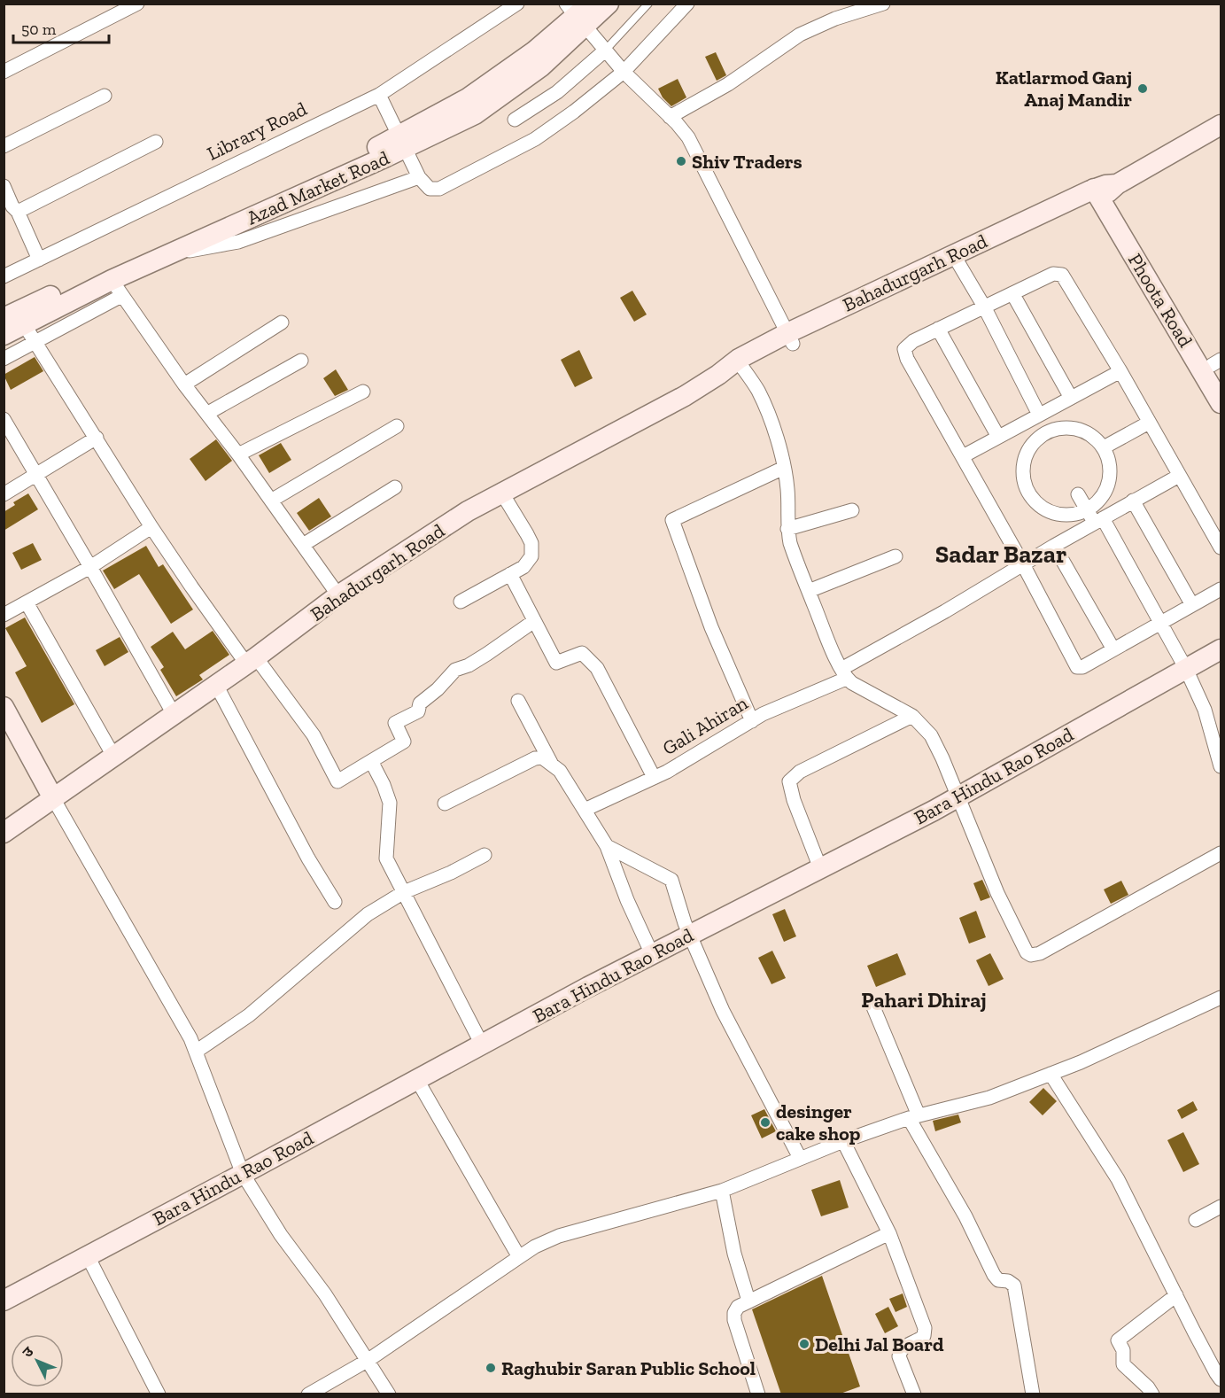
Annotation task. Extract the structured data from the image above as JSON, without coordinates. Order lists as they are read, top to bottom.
{
  "streets": {
    "street": [
      "Library Road",
      "Azad Market Road",
      "Bahadurgarh Road",
      "Phoota Road",
      "Gali Ahiran",
      "Bara Hindu Rao Road"
    ]
  },
  "crossings": [
    ["Bahadurgarh Road", "Phoota Road"]
  ],
  "districts": ["Sadar Bazar", "Pahari Dhiraj"],
  "places": [
    "Katlarmod Ganj Anaj Mandir",
    "Shiv Traders",
    "desinger cake shop",
    "Delhi Jal Board",
    "Raghubir Saran Public School"
  ],
  "scale_bar": "50 m",
  "north": "top left"
}
